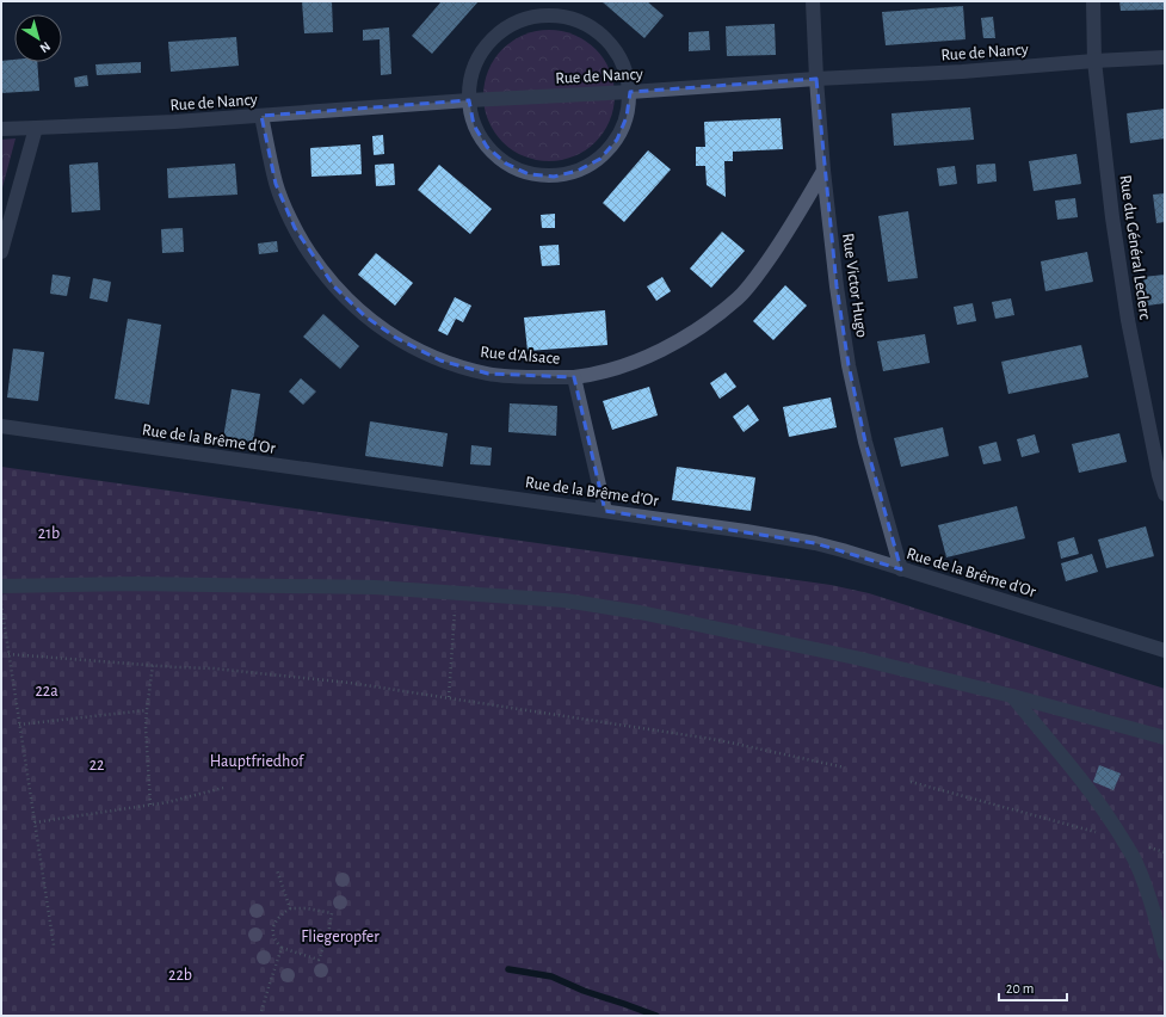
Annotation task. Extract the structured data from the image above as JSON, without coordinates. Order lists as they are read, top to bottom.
{
  "streets": {
    "street": [
      "Rue de Nancy",
      "Rue du Général Leclerc",
      "Rue Victor Hugo",
      "Rue d'Alsace",
      "Rue de la Brême d'Or"
    ]
  },
  "crossings": [
    ["Rue de Nancy", "Rue du Général Leclerc"],
    ["Rue de Nancy", "Rue Victor Hugo"],
    ["Rue de Nancy", "Rue d'Alsace"],
    ["Rue Victor Hugo", "Rue d'Alsace"],
    ["Rue Victor Hugo", "Rue de la Brême d'Or"],
    ["Rue d'Alsace", "Rue de la Brême d'Or"]
  ],
  "parks": [
    "21b",
    "22a",
    "Hauptfriedhof",
    "22",
    "Fliegeropfer",
    "22b"
  ],
  "scale_bar": "20 m",
  "north": "bottom right"
}
